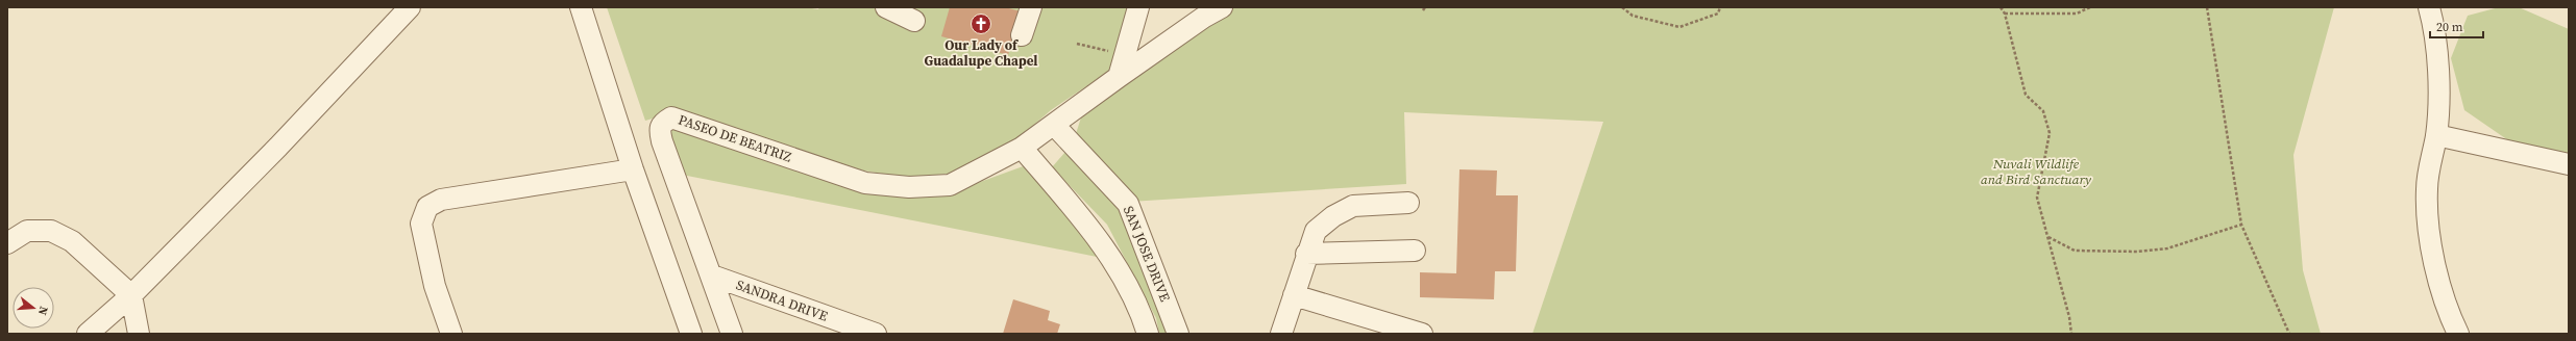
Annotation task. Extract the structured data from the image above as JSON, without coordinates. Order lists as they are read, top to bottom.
{
  "streets": {
    "street": ["PASEO DE BEATRIZ", "SAN JOSE DRIVE", "SANDRA DRIVE"]
  },
  "crossings": [
    ["PASEO DE BEATRIZ", "SAN JOSE DRIVE"],
    ["PASEO DE BEATRIZ", "SANDRA DRIVE"]
  ],
  "parks": ["Nuvali Wildlife and Bird Sanctuary"],
  "places": {
    "church": ["Our Lady of Guadalupe Chapel"]
  },
  "scale_bar": "20 m",
  "north": "right"
}
